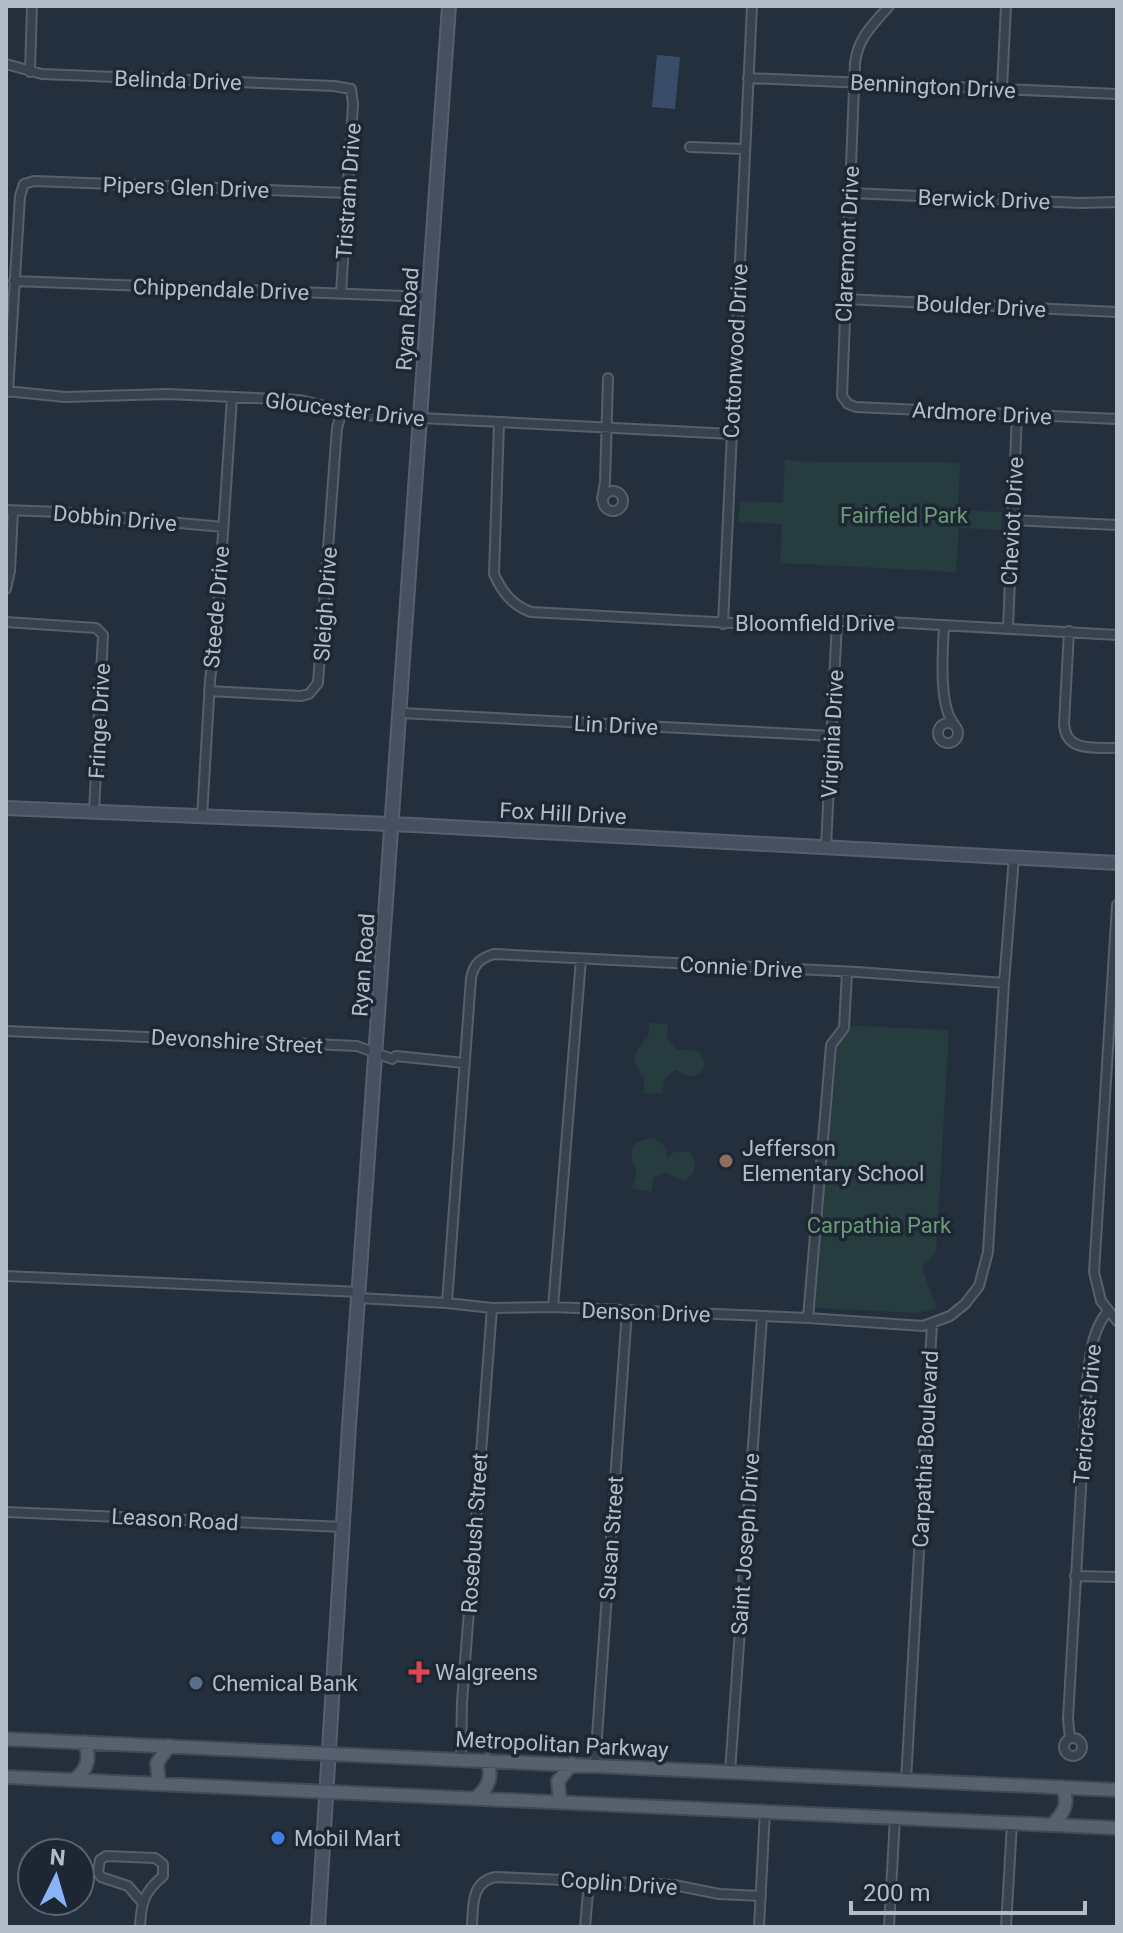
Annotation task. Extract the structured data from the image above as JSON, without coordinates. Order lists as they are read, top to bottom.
{
  "streets": {
    "main road": ["Ryan Road", "Fox Hill Drive", "Metropolitan Parkway"],
    "street": [
      "Belinda Drive",
      "Bennington Drive",
      "Pipers Glen Drive",
      "Tristram Drive",
      "Berwick Drive",
      "Claremont Drive",
      "Chippendale Drive",
      "Boulder Drive",
      "Cottonwood Drive",
      "Gloucester Drive",
      "Ardmore Drive",
      "Dobbin Drive",
      "Cheviot Drive",
      "Sleigh Drive",
      "Steede Drive",
      "Bloomfield Drive",
      "Fringe Drive",
      "Lin Drive",
      "Virginia Drive",
      "Connie Drive",
      "Devonshire Street",
      "Denson Drive",
      "Tericrest Drive",
      "Carpathia Boulevard",
      "Leason Road",
      "Rosebush Street",
      "Susan Street",
      "Saint Joseph Drive",
      "Coplin Drive"
    ]
  },
  "crossings": [
    ["Belinda Drive", "Tristram Drive"],
    ["Bennington Drive", "Claremont Drive"],
    ["Bennington Drive", "Cottonwood Drive"],
    ["Pipers Glen Drive", "Tristram Drive"],
    ["Pipers Glen Drive", "Chippendale Drive"],
    ["Tristram Drive", "Chippendale Drive"],
    ["Berwick Drive", "Claremont Drive"],
    ["Claremont Drive", "Boulder Drive"],
    ["Claremont Drive", "Ardmore Drive"],
    ["Chippendale Drive", "Ryan Road"],
    ["Ryan Road", "Gloucester Drive"],
    ["Ryan Road", "Lin Drive"],
    ["Ryan Road", "Fox Hill Drive"],
    ["Ryan Road", "Devonshire Street"],
    ["Ryan Road", "Denson Drive"],
    ["Ryan Road", "Leason Road"],
    ["Ryan Road", "Metropolitan Parkway"],
    ["Cottonwood Drive", "Gloucester Drive"],
    ["Cottonwood Drive", "Bloomfield Drive"],
    ["Gloucester Drive", "Sleigh Drive"],
    ["Gloucester Drive", "Steede Drive"],
    ["Gloucester Drive", "Bloomfield Drive"],
    ["Ardmore Drive", "Cheviot Drive"],
    ["Dobbin Drive", "Steede Drive"],
    ["Cheviot Drive", "Bloomfield Drive"],
    ["Sleigh Drive", "Steede Drive"],
    ["Steede Drive", "Fox Hill Drive"],
    ["Bloomfield Drive", "Virginia Drive"],
    ["Fringe Drive", "Fox Hill Drive"],
    ["Lin Drive", "Virginia Drive"],
    ["Virginia Drive", "Fox Hill Drive"],
    ["Fox Hill Drive", "Carpathia Boulevard"],
    ["Connie Drive", "Devonshire Street"],
    ["Connie Drive", "Carpathia Boulevard"],
    ["Denson Drive", "Carpathia Boulevard"],
    ["Denson Drive", "Rosebush Street"],
    ["Denson Drive", "Susan Street"],
    ["Denson Drive", "Saint Joseph Drive"],
    ["Carpathia Boulevard", "Metropolitan Parkway"],
    ["Rosebush Street", "Metropolitan Parkway"],
    ["Susan Street", "Metropolitan Parkway"],
    ["Saint Joseph Drive", "Metropolitan Parkway"]
  ],
  "parks": ["Fairfield Park", "Carpathia Park"],
  "places": {
    "other": ["Jefferson Elementary School", "Chemical Bank", "Mobil Mart"],
    "health": ["Walgreens"]
  },
  "scale_bar": "200 m",
  "north": "top"
}
